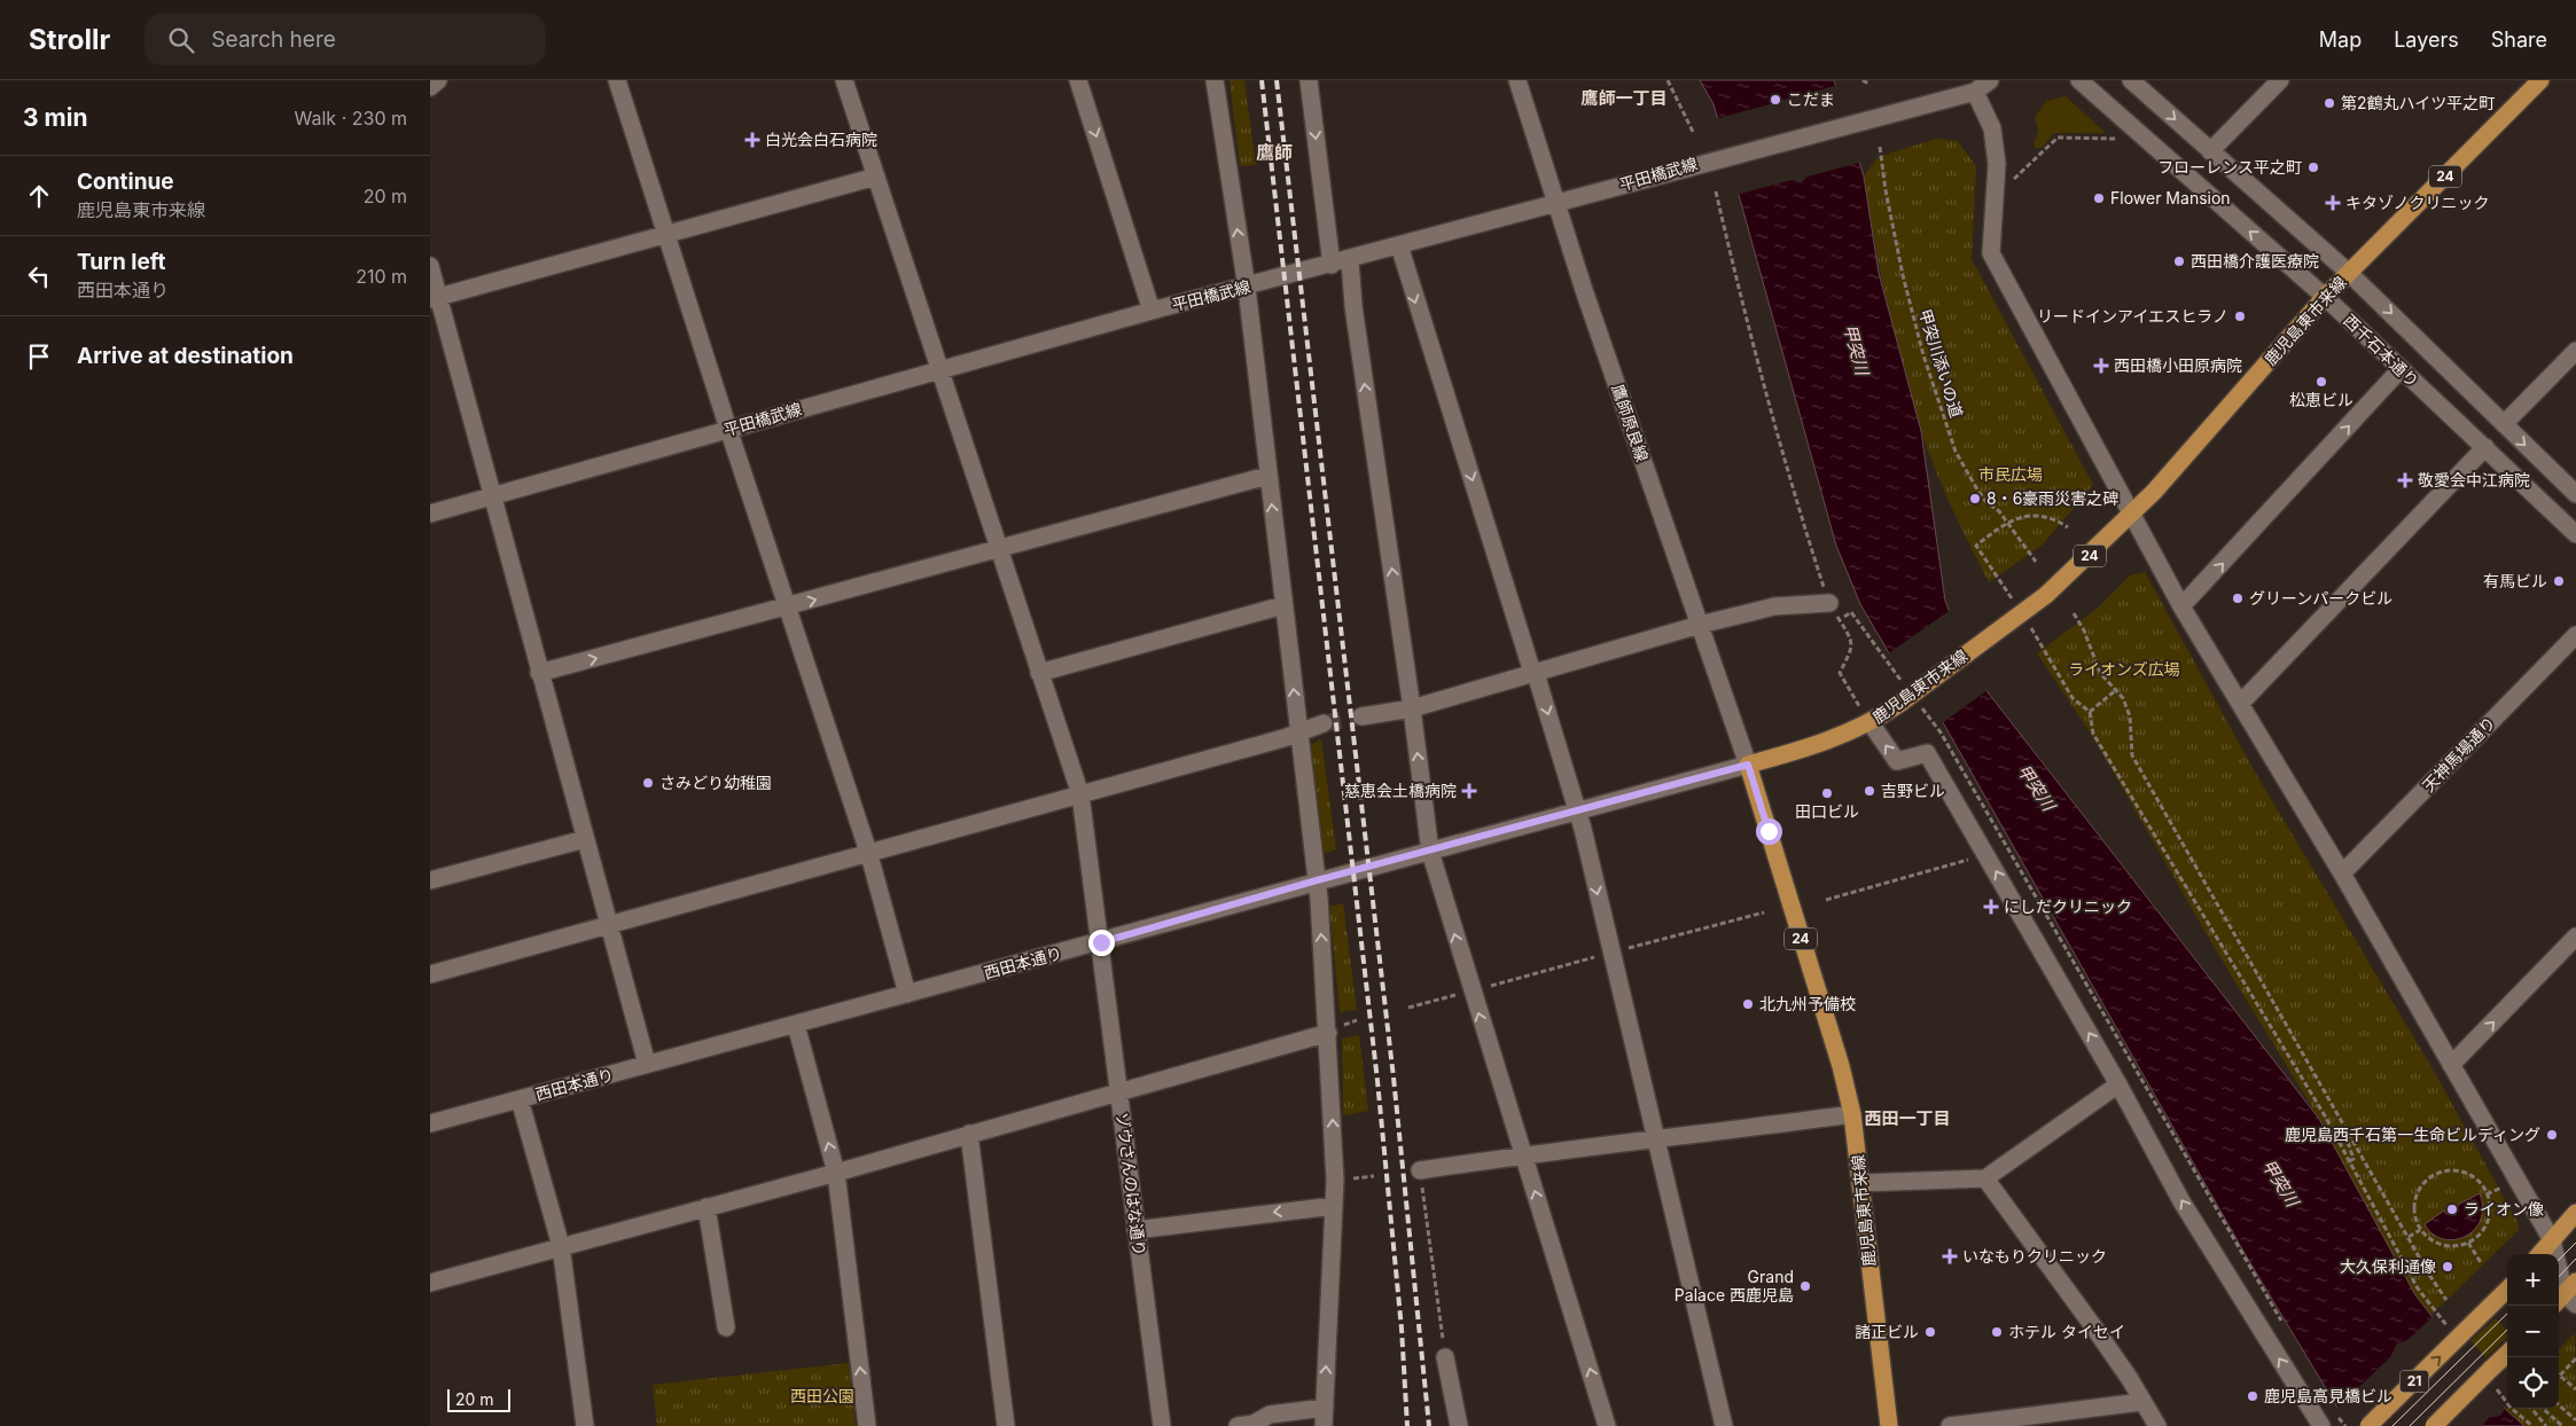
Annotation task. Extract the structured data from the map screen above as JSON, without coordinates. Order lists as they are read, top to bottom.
{
  "streets": {
    "main road": ["24", "鹿児島東市来線", "21"],
    "street": [
      "平田橋武線",
      "西千石本通り",
      "鷹師原良線",
      "天神馬場通り",
      "西田本通り",
      "ゾウさんのはな通り"
    ],
    "path": ["甲突川添いの道"]
  },
  "crossings": [
    ["平田橋武線", "鷹師原良線"],
    ["平田橋武線", "ゾウさんのはな通り"],
    ["鹿児島東市来線", "西千石本通り"],
    ["鹿児島東市来線", "鷹師原良線"],
    ["鹿児島東市来線", "西田本通り"],
    ["鷹師原良線", "西田本通り"],
    ["西田本通り", "ゾウさんのはな通り"]
  ],
  "districts": ["鷹師一丁目", "鷹師", "西田一丁目"],
  "water": ["甲突川"],
  "parks": ["市民広場", "ライオンズ広場", "西田公園"],
  "places": {
    "other": [
      "こだま",
      "第2鶴丸ハイツ平之町",
      "フローレンス平之町",
      "Flower Mansion",
      "西田橋介護医療院",
      "リードインアイエスヒラノ",
      "松恵ビル",
      "8・6豪雨災害之碑",
      "有馬ビル",
      "グリーンパークビル",
      "さみどり幼稚園",
      "吉野ビル",
      "田口ビル",
      "北九州予備校",
      "鹿児島西千石第一生命ビルディング",
      "ライオン像",
      "大久保利通像",
      "Grand Palace 西鹿児島",
      "諸正ビル",
      "ホテル タイセイ",
      "鹿児島高見橋ビル"
    ],
    "health": [
      "白光会白石病院",
      "キタゾノクリニック",
      "西田橋小田原病院",
      "敬愛会中江病院",
      "慈恵会土橋病院",
      "にしだクリニック",
      "いなもりクリニック"
    ]
  },
  "scale_bar": "20 m",
  "page": {
    "header": "Strollr",
    "search": "Search here",
    "nav": ["Map", "Layers", "Share"],
    "heading": ["3 min", "Walk · 230 m"],
    "list": [
      ["Continue", "鹿児島東市来線", "20 m"],
      ["Turn left", "西田本通り", "210 m"],
      "Arrive at destination"
    ],
    "map_buttons": ["+", "−"],
    "scale": "20 m"
  }
}
